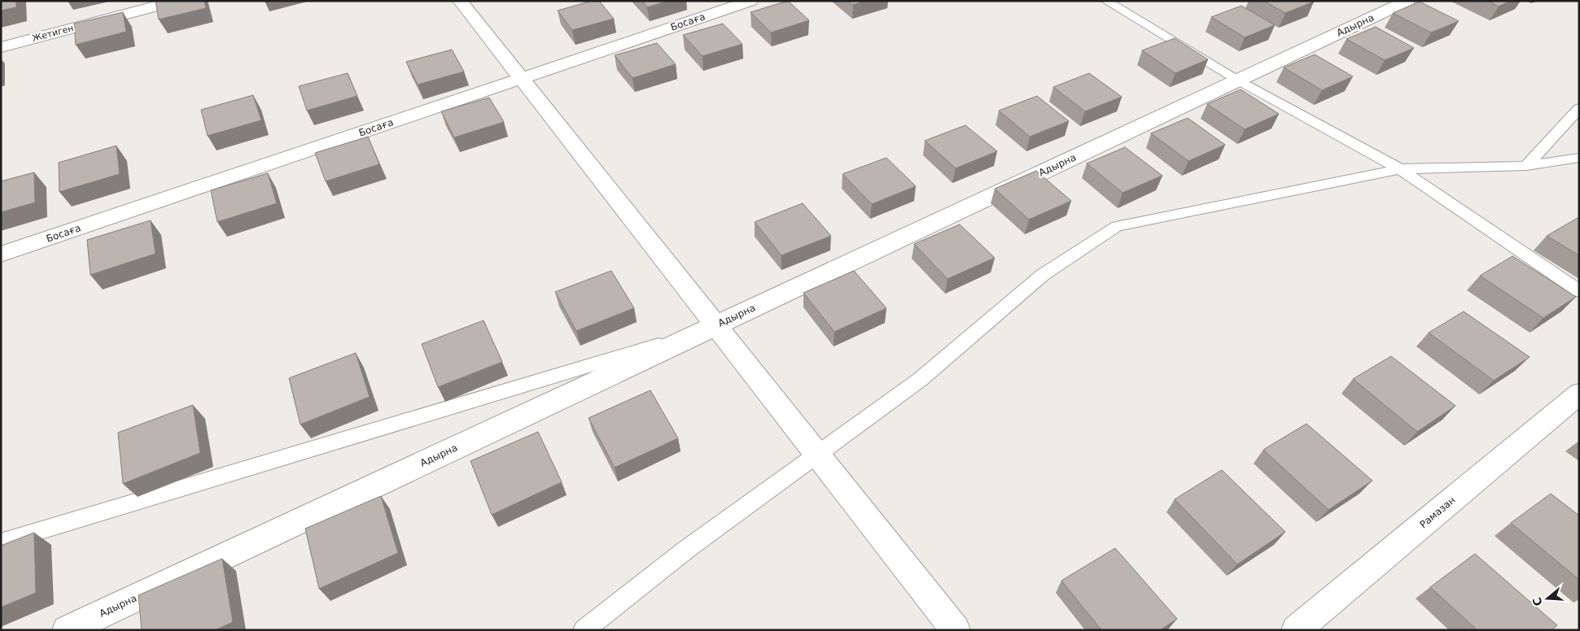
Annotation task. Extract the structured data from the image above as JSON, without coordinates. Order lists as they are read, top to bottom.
{
  "streets": {
    "street": [
      "Босаға",
      "Адырна",
      "Жетиген",
      "Рамазан"
    ]
  },
  "north": "left"
}
